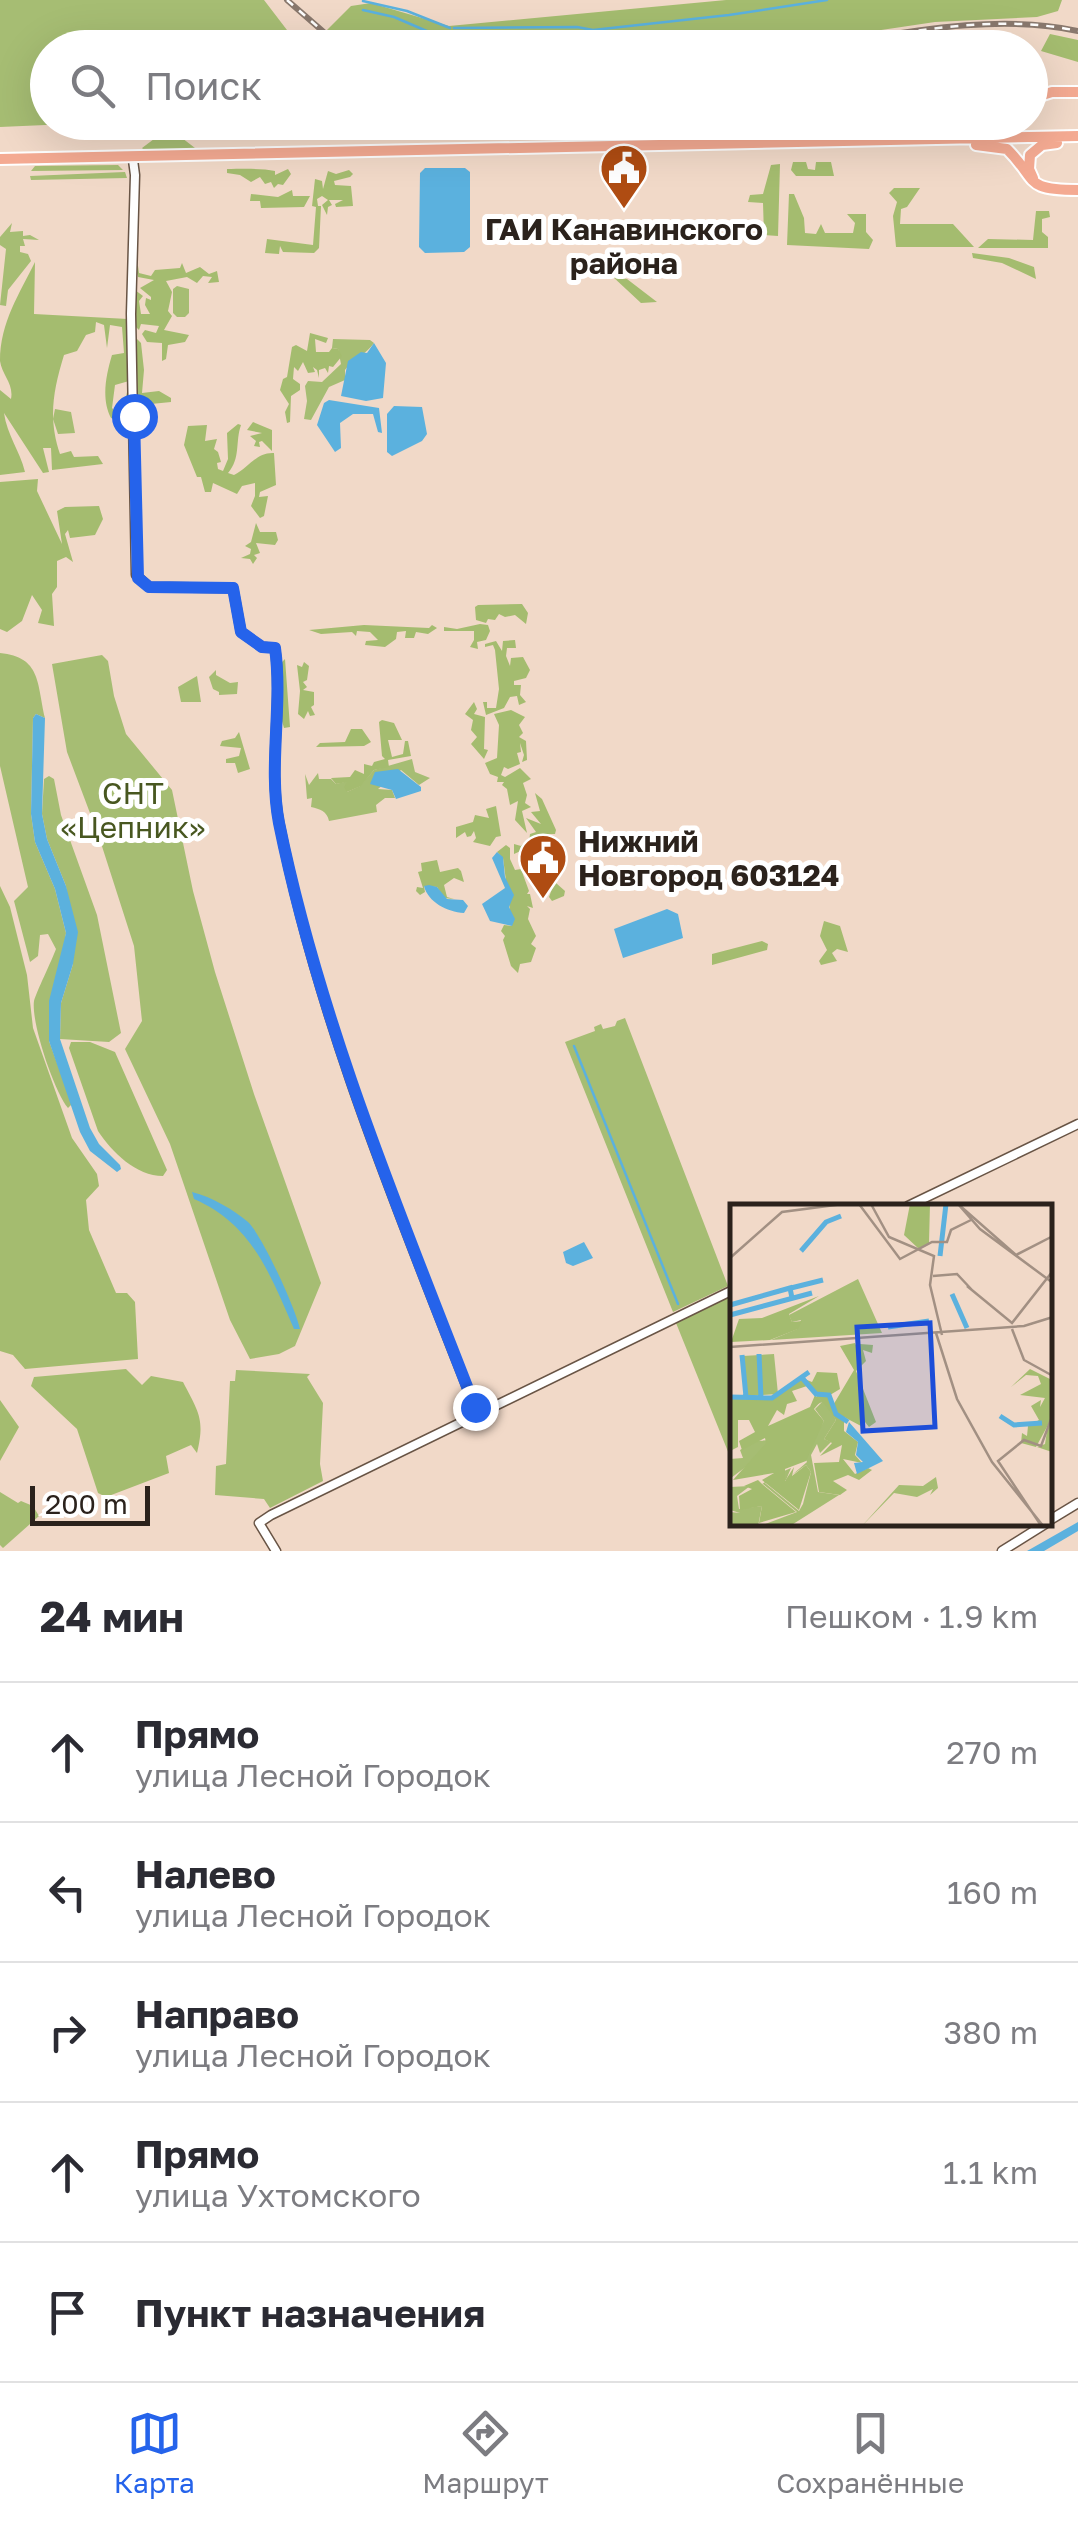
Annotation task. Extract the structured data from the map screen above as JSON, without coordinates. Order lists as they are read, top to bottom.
{
  "parks": ["СНТ «Цепник»"],
  "places": {
    "public building": ["ГАИ Канавинского района", "Нижний Новгород 603124"]
  },
  "scale_bar": "200 m",
  "page": {
    "search": "Поиск",
    "scale": "200 m",
    "heading": ["24 мин", "Пешком · 1.9 km"],
    "list": [
      ["Прямо", "улица Лесной Городок", "270 m"],
      ["Налево", "улица Лесной Городок", "160 m"],
      ["Направо", "улица Лесной Городок", "380 m"],
      ["Прямо", "улица Ухтомского", "1.1 km"],
      "Пункт назначения"
    ],
    "nav": ["Карта", "Маршрут", "Сохранённые"]
  }
}
